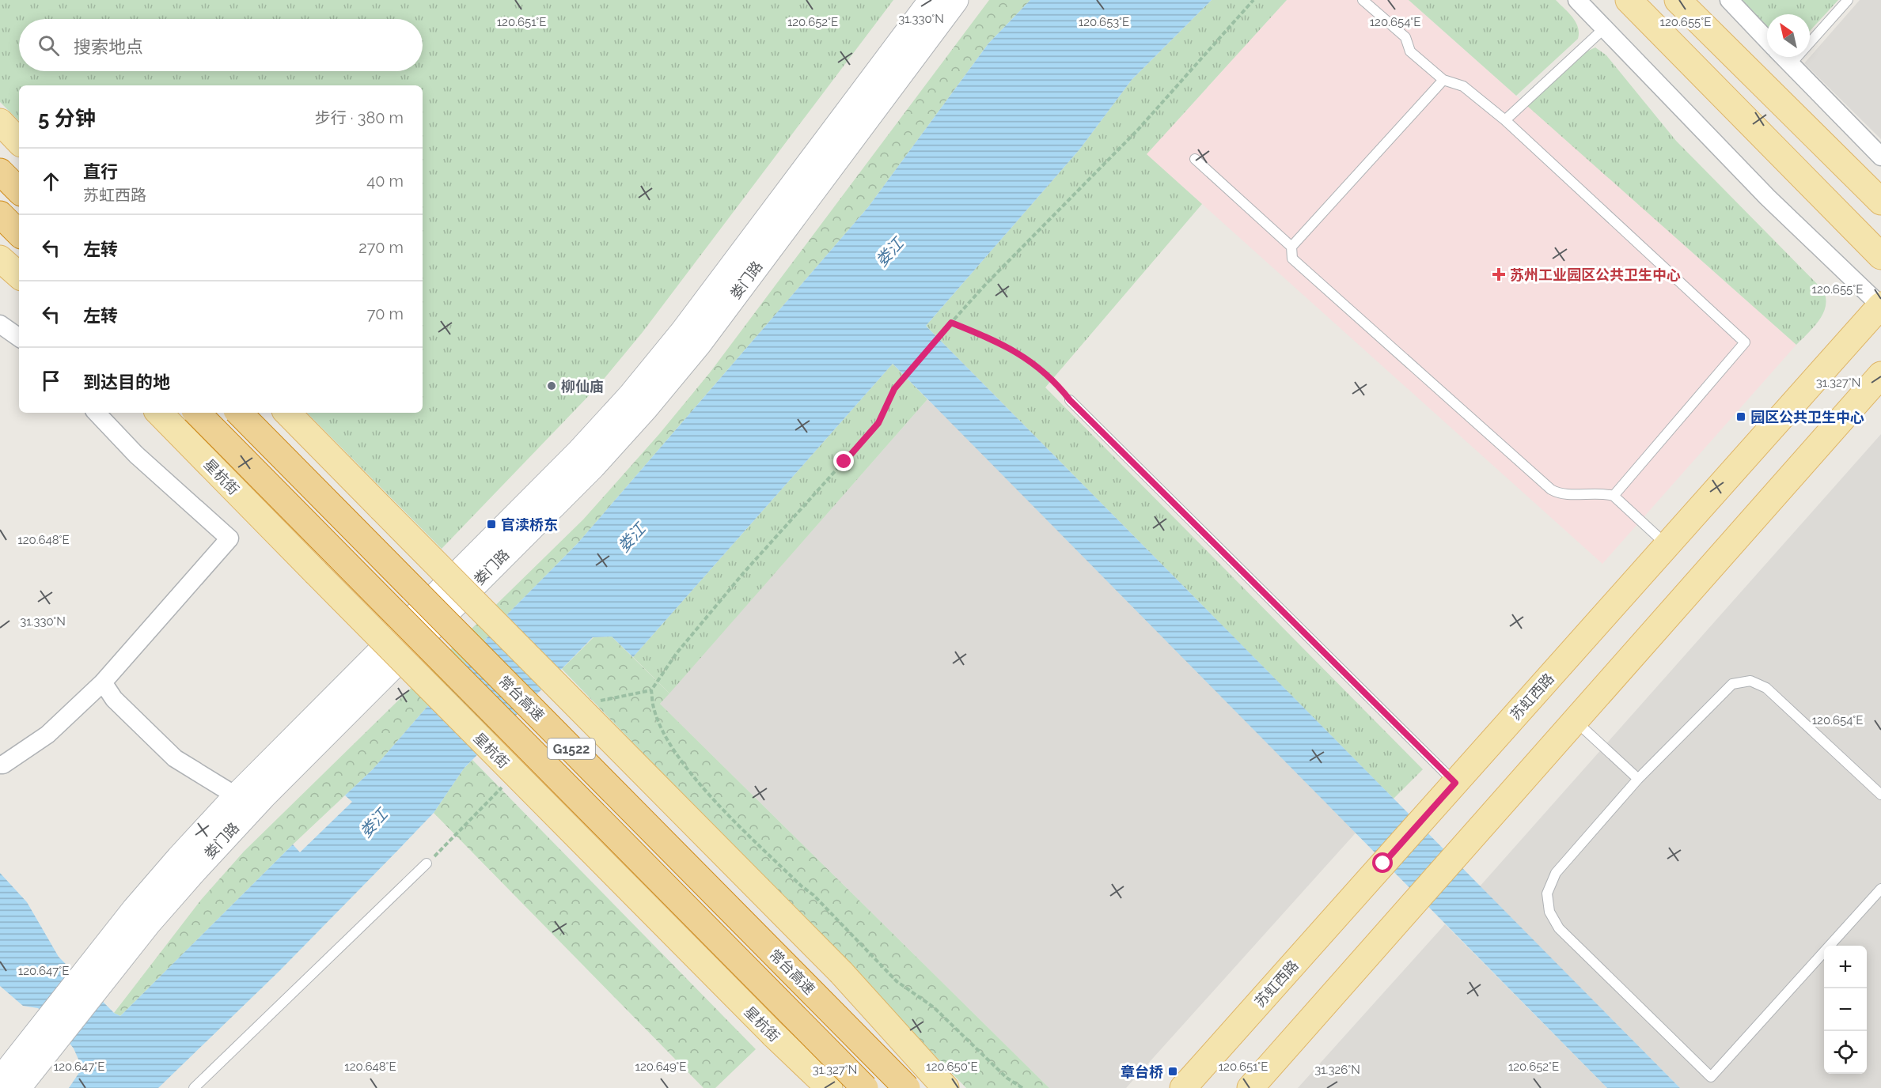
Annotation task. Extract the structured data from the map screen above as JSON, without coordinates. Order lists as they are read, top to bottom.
{
  "streets": {
    "highway": ["常台高速", "G1522"],
    "main road": ["娄门路", "星杭街", "苏虹西路"]
  },
  "water": ["娄江"],
  "places": {
    "health": ["苏州工业园区公共卫生中心"],
    "other": ["柳仙庙"],
    "transit": ["园区公共卫生中心", "官渎桥东", "章台桥"]
  },
  "north": "top left",
  "page": {
    "search": "搜索地点",
    "heading": ["5 分钟", "步行 · 380 m"],
    "list": [
      ["直行", "苏虹西路", "40 m"],
      ["左转", "270 m"],
      ["左转", "70 m"],
      "到达目的地"
    ],
    "map_buttons": ["+", "−"]
  },
  "coordinates": [
    "31.330°N",
    "120.651°E",
    "120.652°E",
    "120.653°E",
    "120.654°E",
    "120.655°E",
    "31.327°N",
    "120.648°E",
    "120.647°E",
    "120.649°E",
    "120.650°E",
    "31.326°N"
  ]
}
